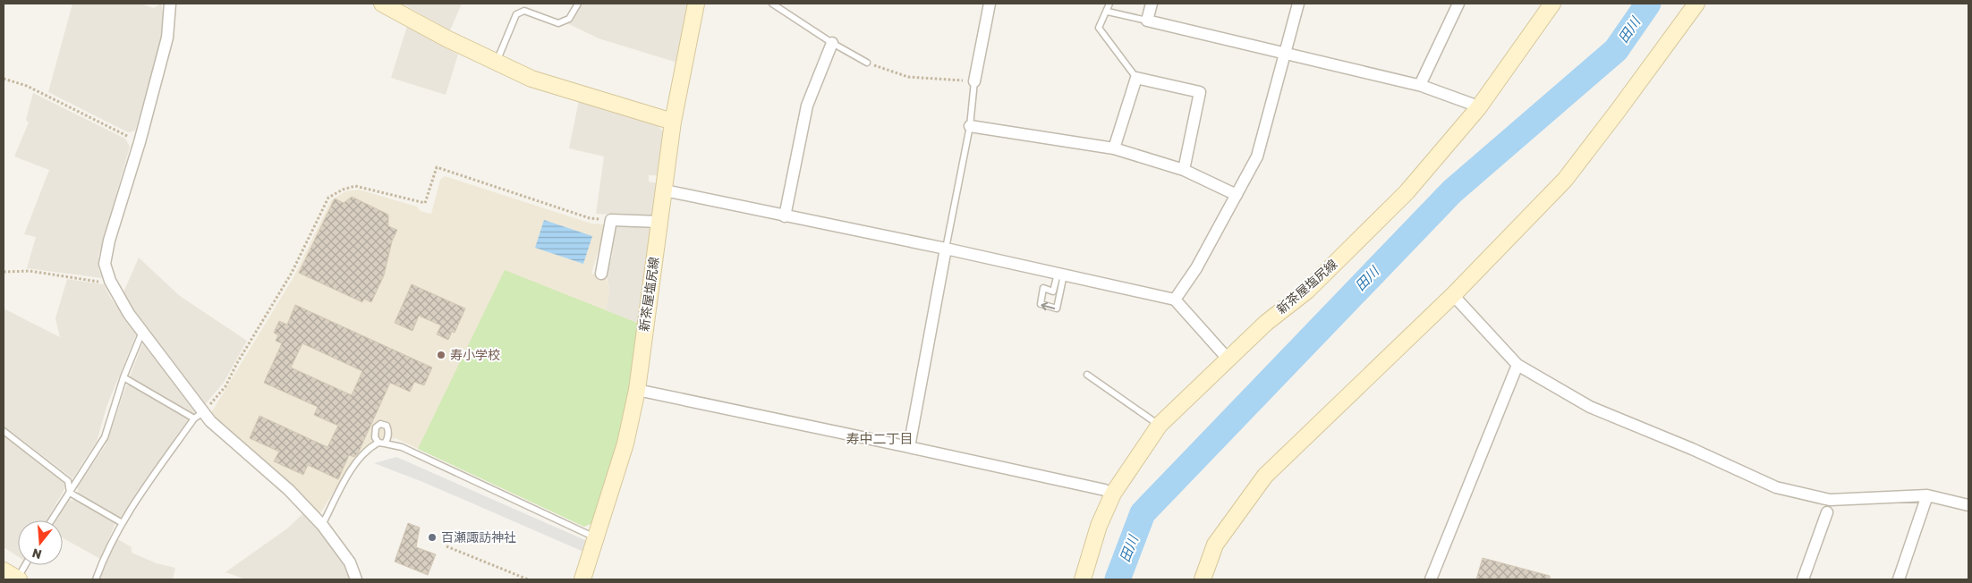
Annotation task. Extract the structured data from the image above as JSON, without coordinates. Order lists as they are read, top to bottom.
{
  "streets": {
    "main road": ["新茶屋塩尻線"]
  },
  "districts": ["寿中二丁目"],
  "water": ["田川"],
  "places": ["寿小学校", "百瀬諏訪神社"],
  "north": "bottom"
}
